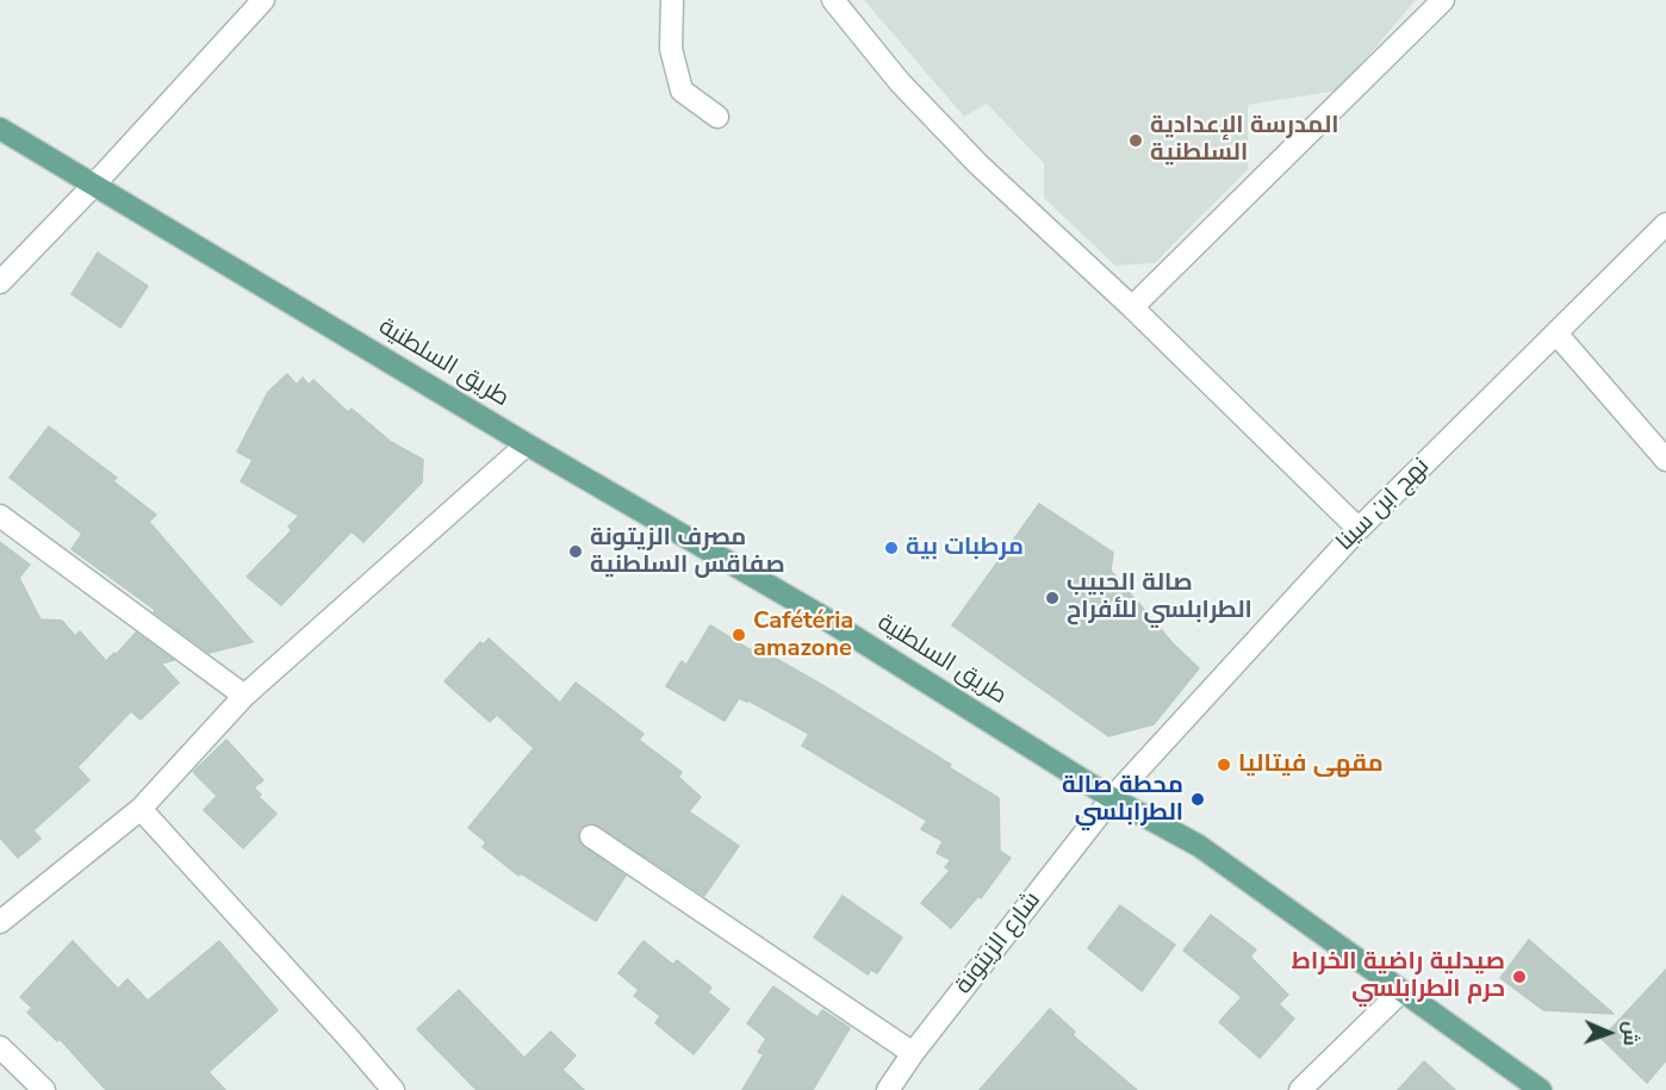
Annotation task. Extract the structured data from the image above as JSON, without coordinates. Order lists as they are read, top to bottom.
{
  "streets": {
    "main road": ["طريق السلطنية"],
    "street": ["نهج ابن سينا", "شارع الزيتونة"]
  },
  "crossings": [
    ["طريق السلطنية", "نهج ابن سينا"],
    ["طريق السلطنية", "شارع الزيتونة"],
    ["نهج ابن سينا", "شارع الزيتونة"]
  ],
  "places": [
    "المدرسة الإعدادية السلطنية",
    "مرطبات بية",
    "مصرف الزيتونة صفاقس السلطنية",
    "صالة الحبيب الطرابلسي للأفراح",
    "Cafétéria amazone",
    "مقهى فيتاليا",
    "محطة صالة الطرابلسي",
    "صيدلية راضية الخراط حرم الطرابلسي"
  ],
  "north": "right"
}
